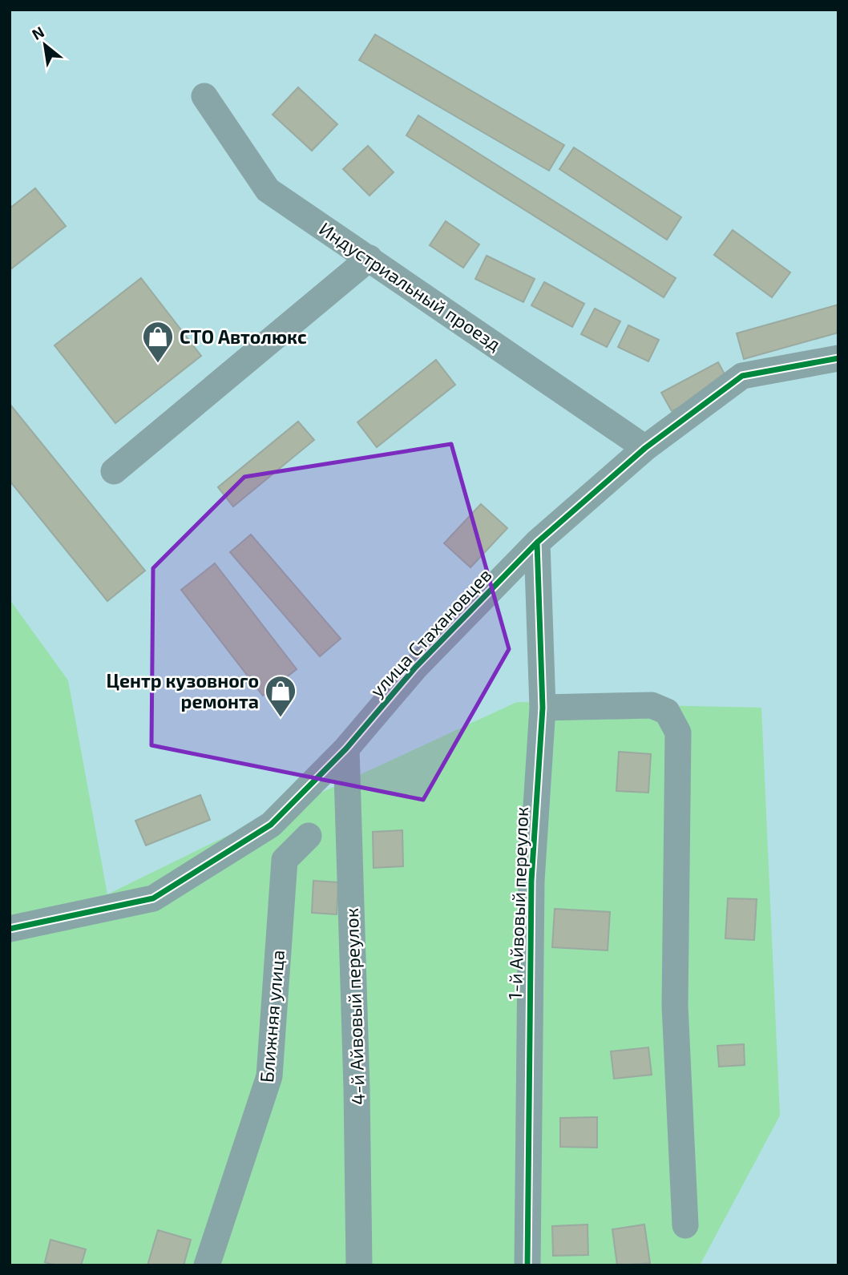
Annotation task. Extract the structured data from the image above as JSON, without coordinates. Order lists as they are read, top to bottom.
{
  "streets": {
    "street": [
      "Индустриальный проезд",
      "улица Стахановцев",
      "1-й Айвовый переулок",
      "4-й Айвовый переулок",
      "Ближняя улица"
    ]
  },
  "crossings": [
    ["Индустриальный проезд", "улица Стахановцев"],
    ["улица Стахановцев", "1-й Айвовый переулок"],
    ["улица Стахановцев", "4-й Айвовый переулок"]
  ],
  "places": {
    "shop": ["СТО Автолюкс", "Центр кузовного ремонта"]
  },
  "north": "top left"
}
